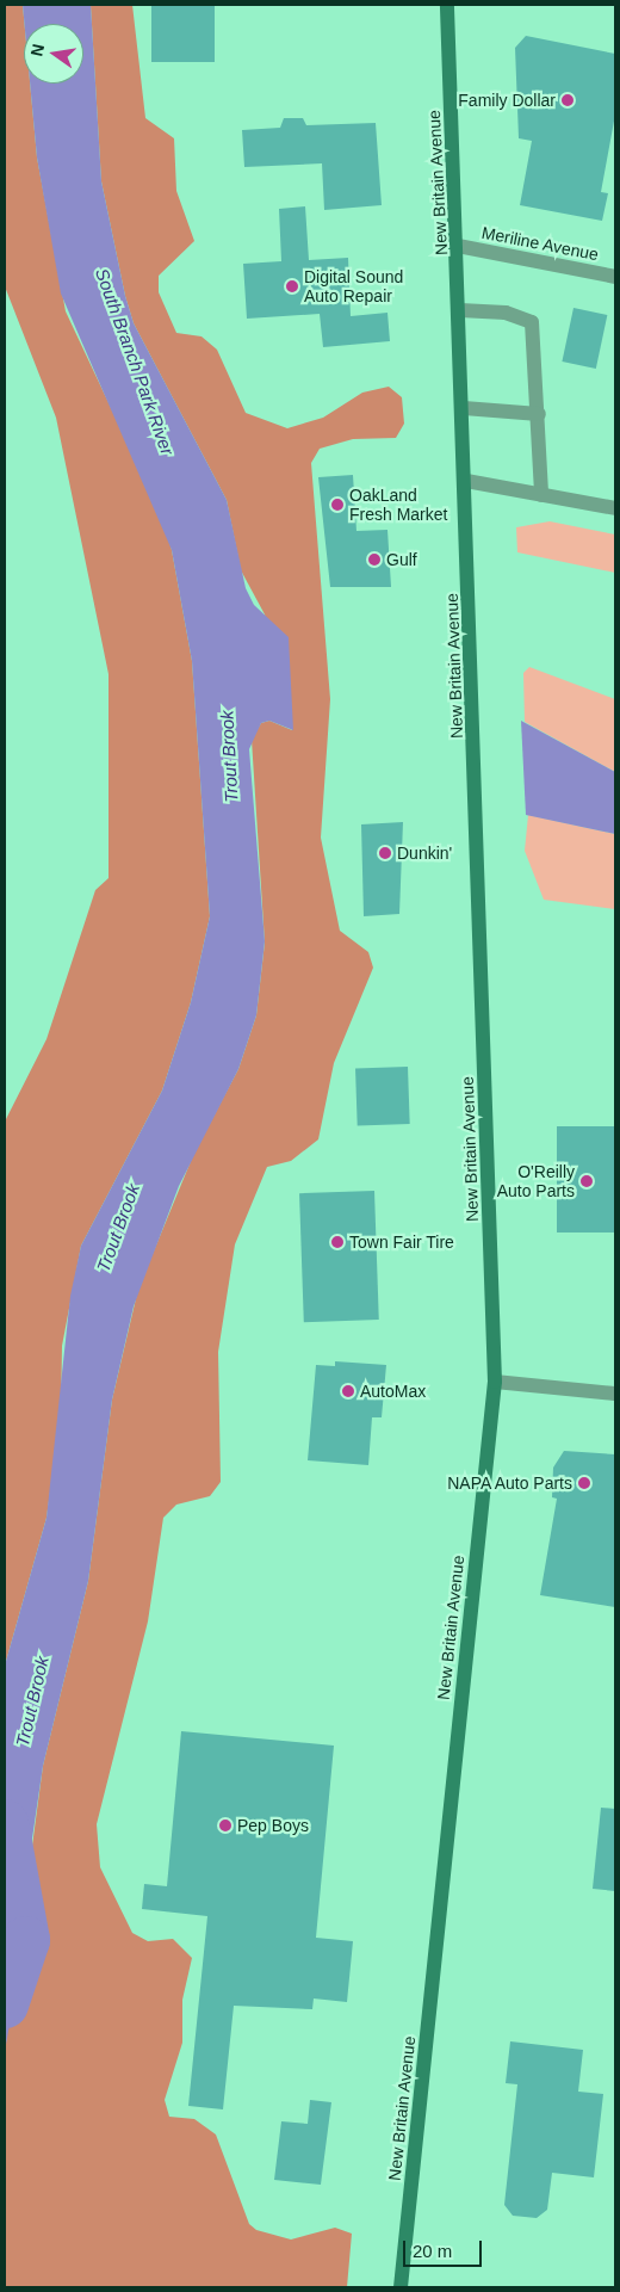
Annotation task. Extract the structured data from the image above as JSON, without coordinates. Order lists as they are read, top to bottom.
{
  "streets": {
    "main road": ["New Britain Avenue"],
    "street": ["Meriline Avenue"]
  },
  "crossings": [
    ["New Britain Avenue", "Meriline Avenue"]
  ],
  "water": ["South Branch Park River", "Trout Brook"],
  "places": [
    "Family Dollar",
    "Digital Sound Auto Repair",
    "OakLand Fresh Market",
    "Gulf",
    "Dunkin'",
    "O'Reilly Auto Parts",
    "Town Fair Tire",
    "AutoMax",
    "NAPA Auto Parts",
    "Pep Boys"
  ],
  "scale_bar": "20 m",
  "north": "left"
}
